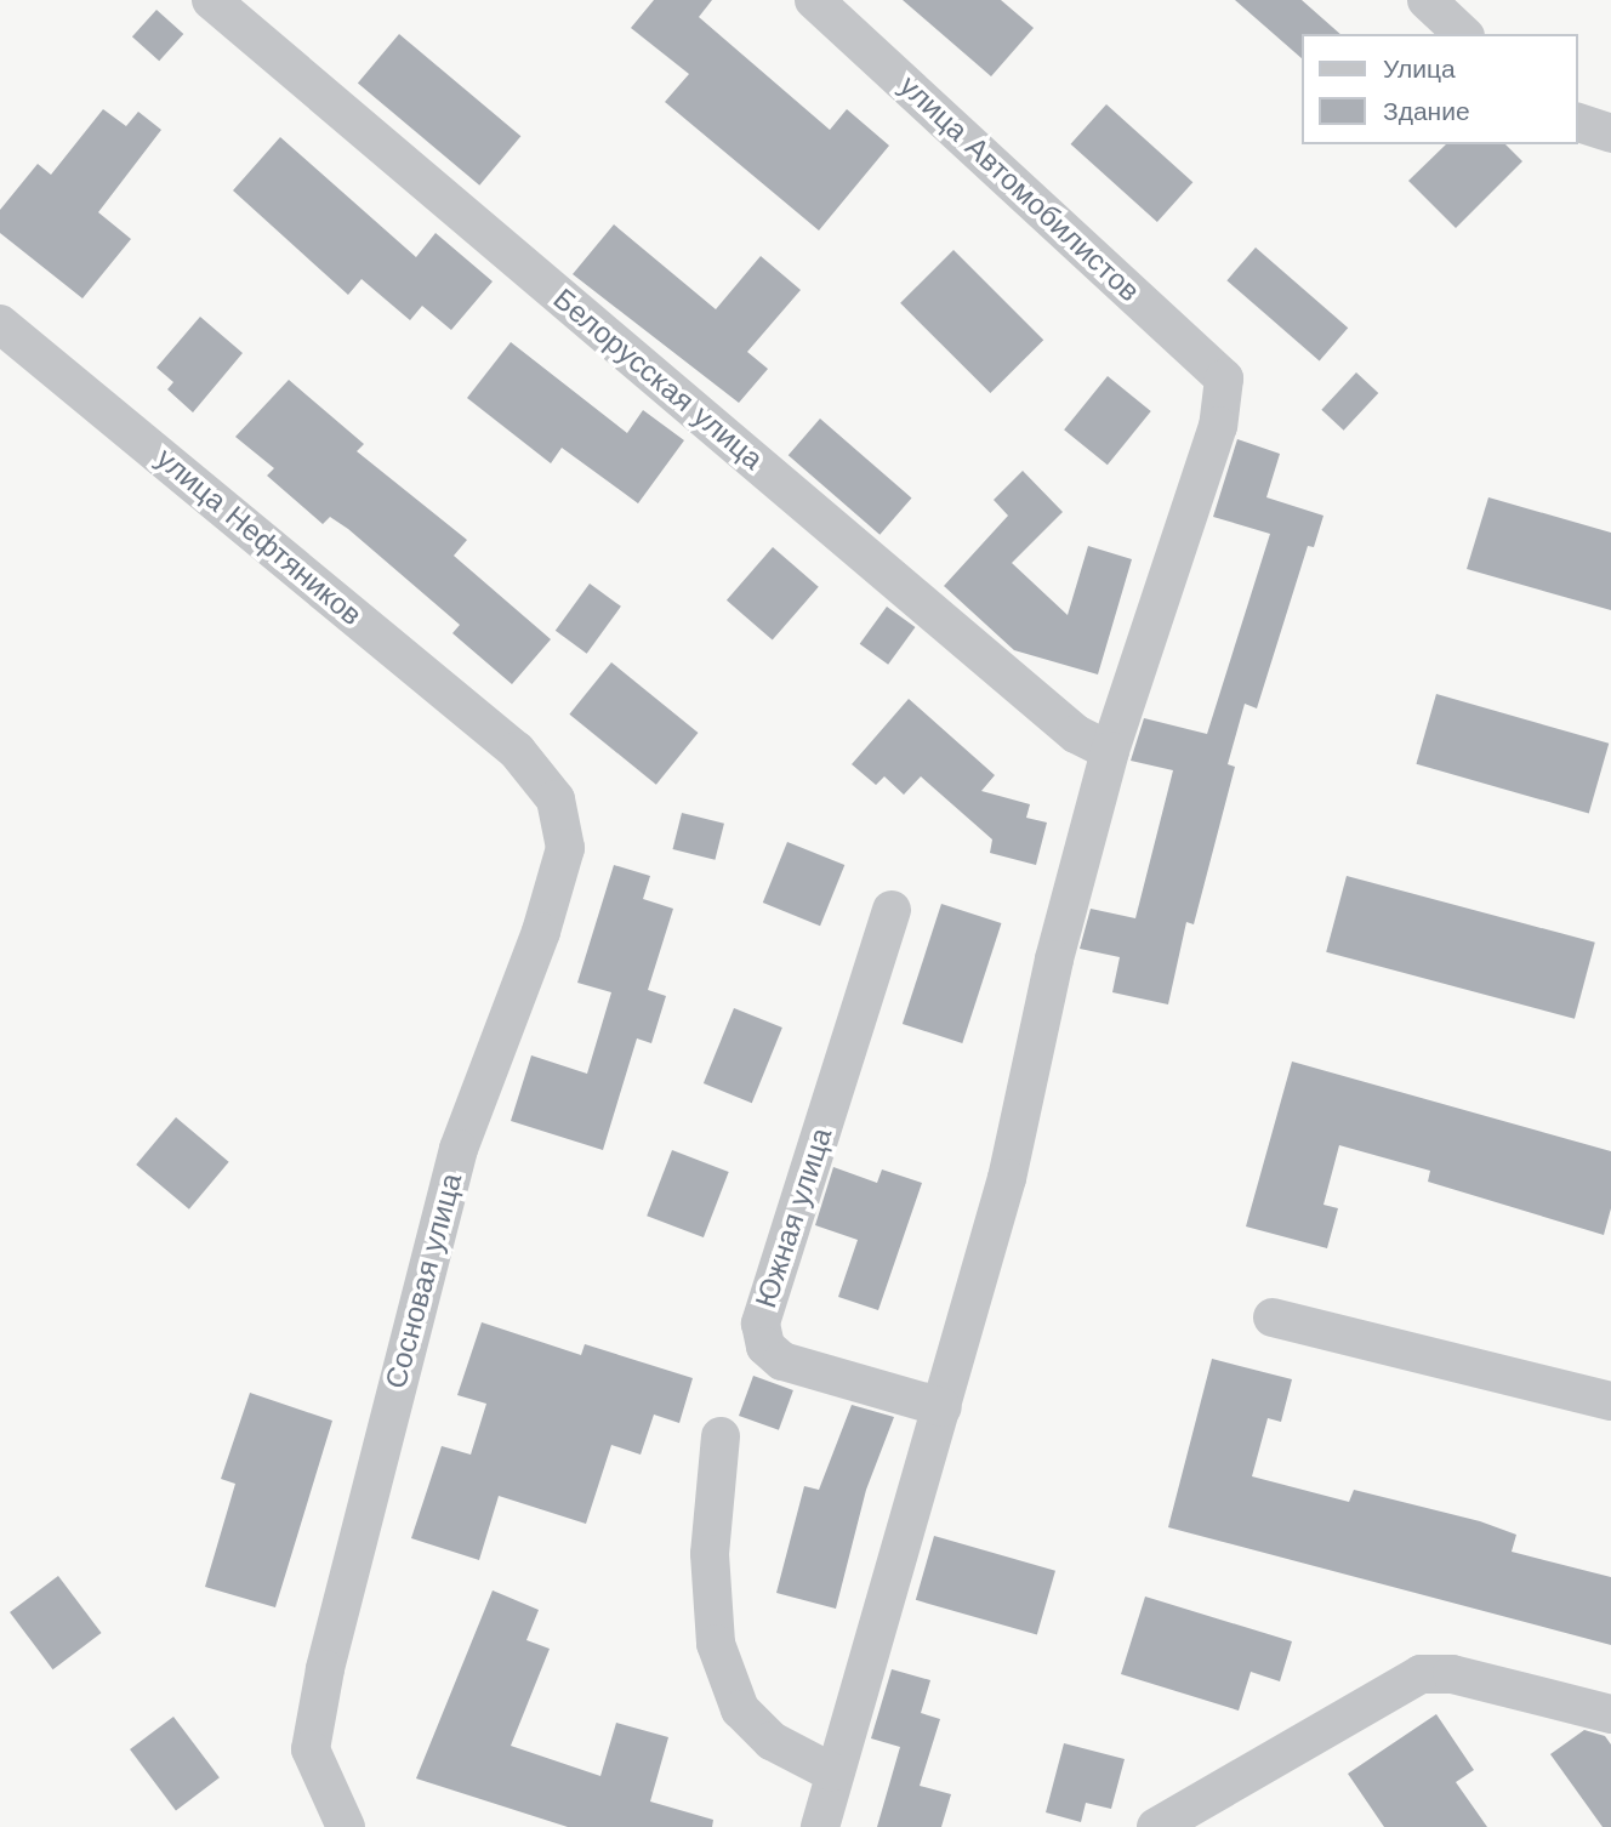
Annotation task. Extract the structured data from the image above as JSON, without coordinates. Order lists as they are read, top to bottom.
{
  "streets": {
    "street": [
      "улица Автомобилистов",
      "Белорусская улица",
      "улица Нефтяников",
      "Южная улица",
      "Сосновая улица"
    ]
  },
  "crossings": [
    ["улица Автомобилистов", "Белорусская улица"],
    ["улица Нефтяников", "Сосновая улица"]
  ],
  "legend": ["Улица", "Здание"]
}
